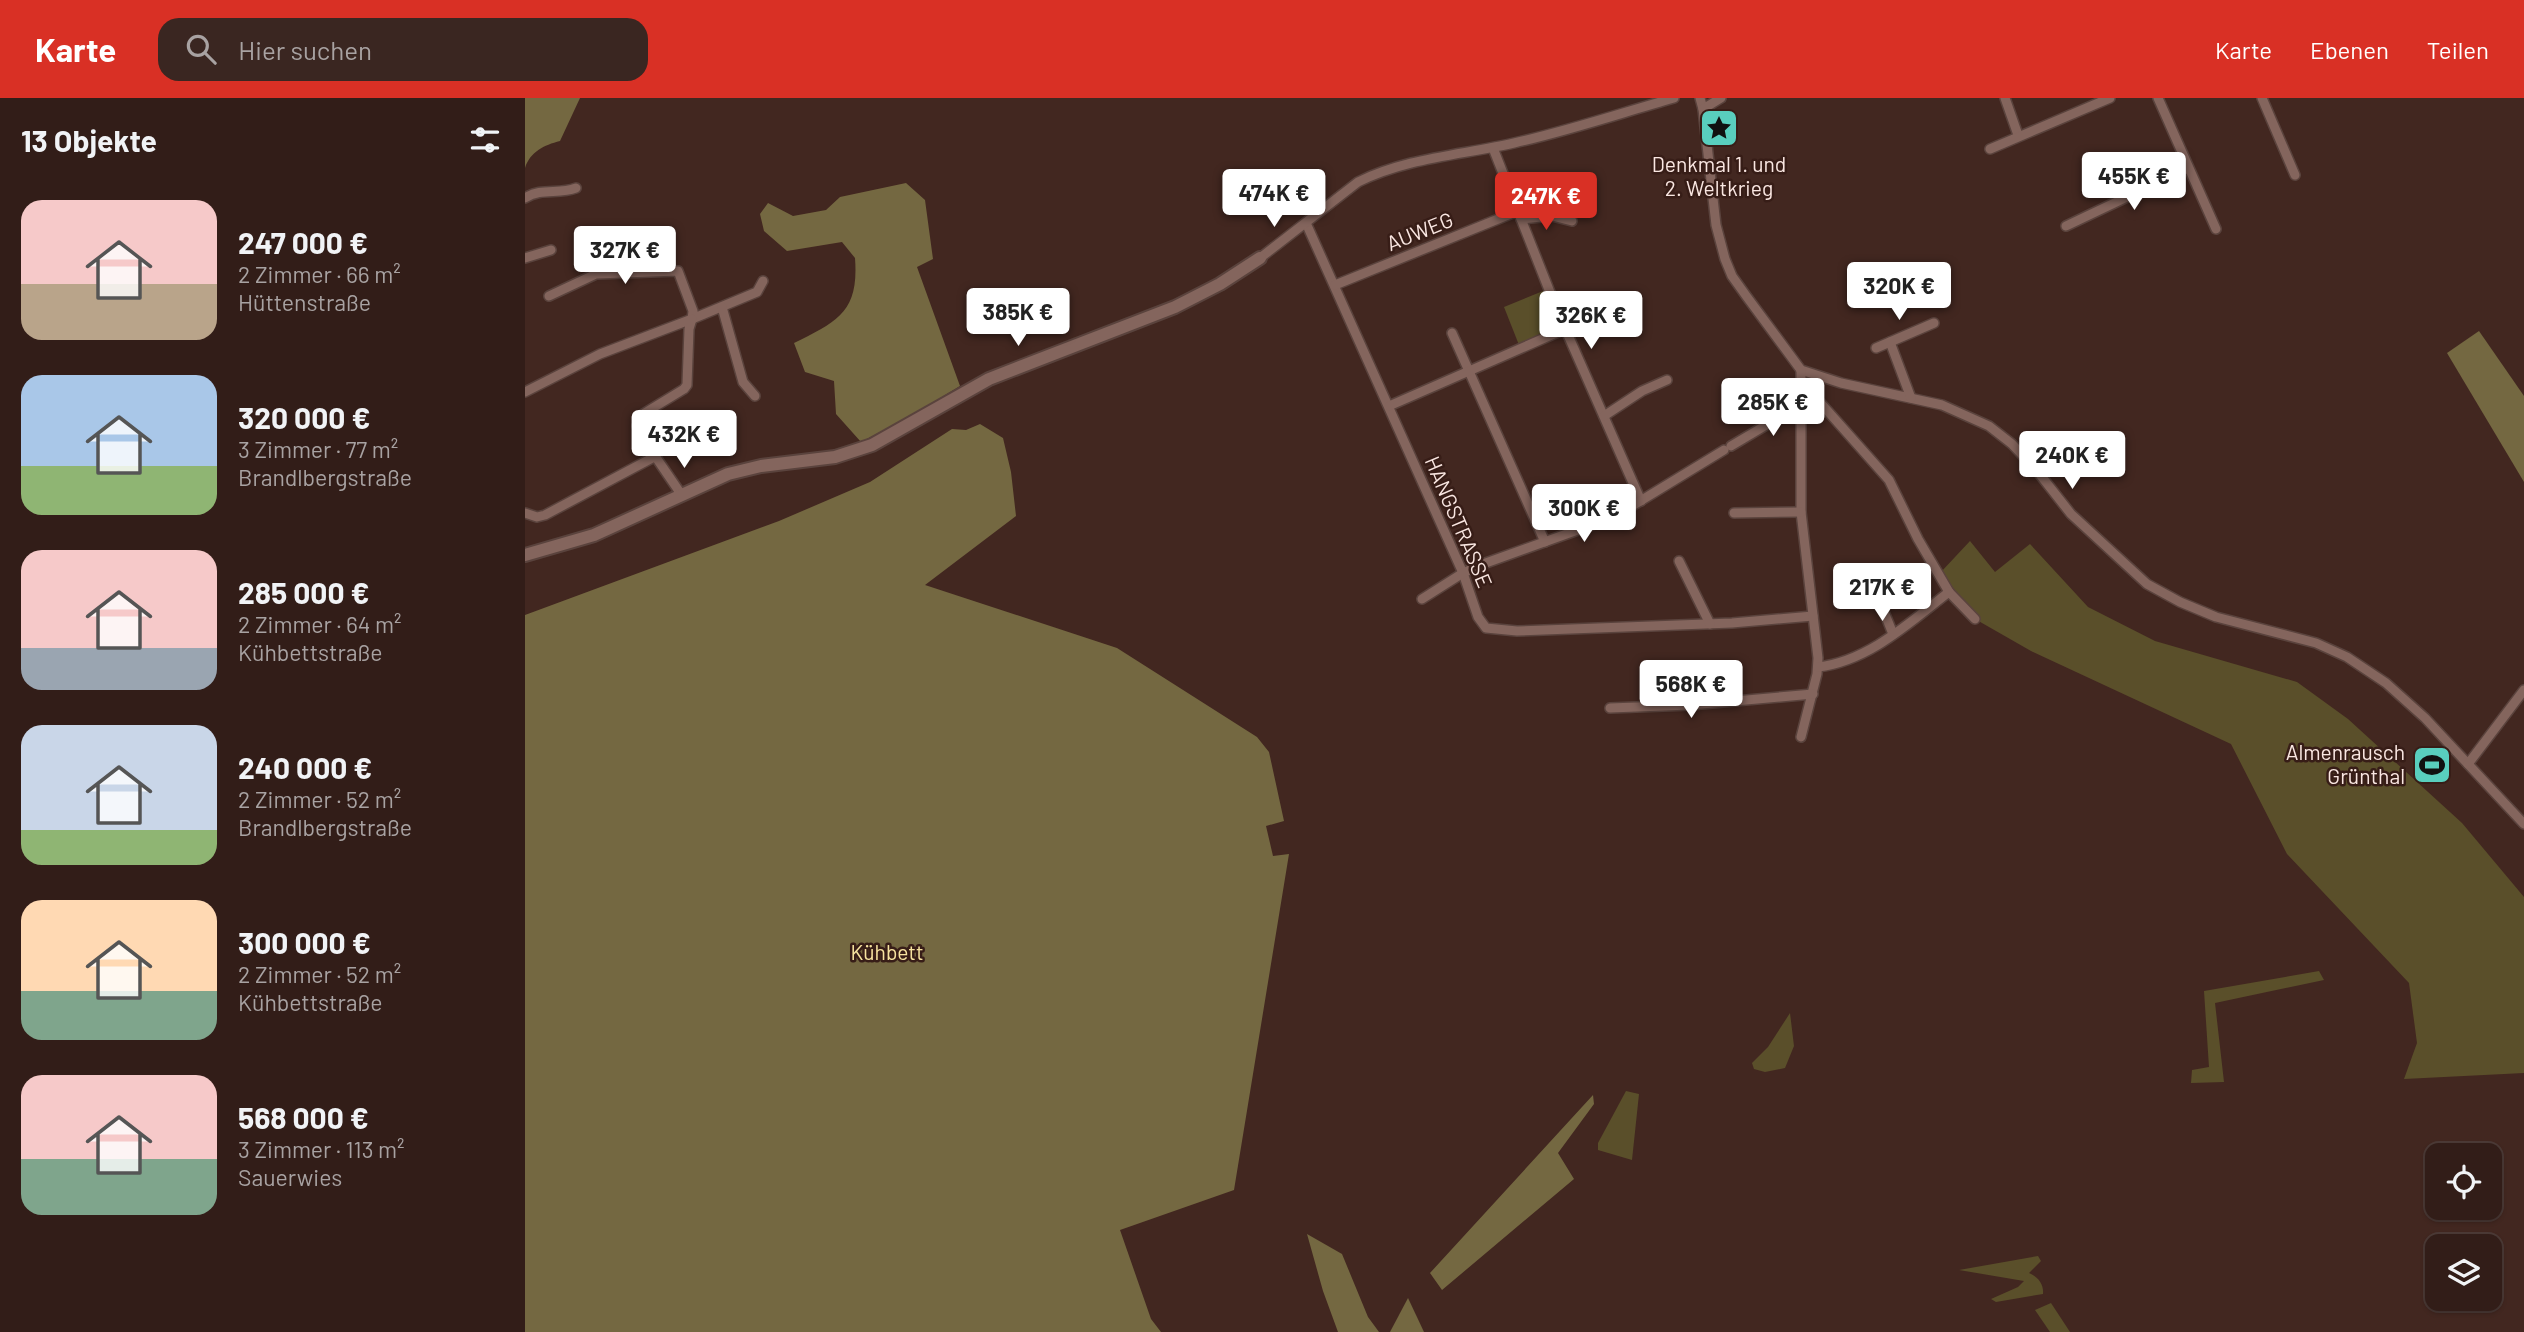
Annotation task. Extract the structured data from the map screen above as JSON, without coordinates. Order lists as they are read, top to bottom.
{
  "streets": {
    "street": ["AUWEG", "HANGSTRASSE"]
  },
  "crossings": [
    ["AUWEG", "HANGSTRASSE"]
  ],
  "parks": ["Kühbett"],
  "places": {
    "place": ["Denkmal 1. und 2. Weltkrieg"],
    "sports": ["Almenrausch Grünthal"]
  },
  "page": {
    "header": "Karte",
    "search": "Hier suchen",
    "nav": ["Karte", "Ebenen", "Teilen"],
    "heading": "13 Objekte",
    "price": [
      "455K €",
      "474K €",
      "247K €",
      "327K €",
      "320K €",
      "385K €",
      "326K €",
      "285K €",
      "432K €",
      "240K €",
      "300K €",
      "217K €",
      "568K €"
    ],
    "list": [
      {
        "name": "247 000 €",
        "note": "2 Zimmer · 66 m² · Hüttenstraße"
      },
      {
        "name": "320 000 €",
        "note": "3 Zimmer · 77 m² · Brandlbergstraße"
      },
      {
        "name": "285 000 €",
        "note": "2 Zimmer · 64 m² · Kühbettstraße"
      },
      {
        "name": "240 000 €",
        "note": "2 Zimmer · 52 m² · Brandlbergstraße"
      },
      {
        "name": "300 000 €",
        "note": "2 Zimmer · 52 m² · Kühbettstraße"
      },
      {
        "name": "568 000 €",
        "note": "3 Zimmer · 113 m² · Sauerwies"
      }
    ]
  }
}
